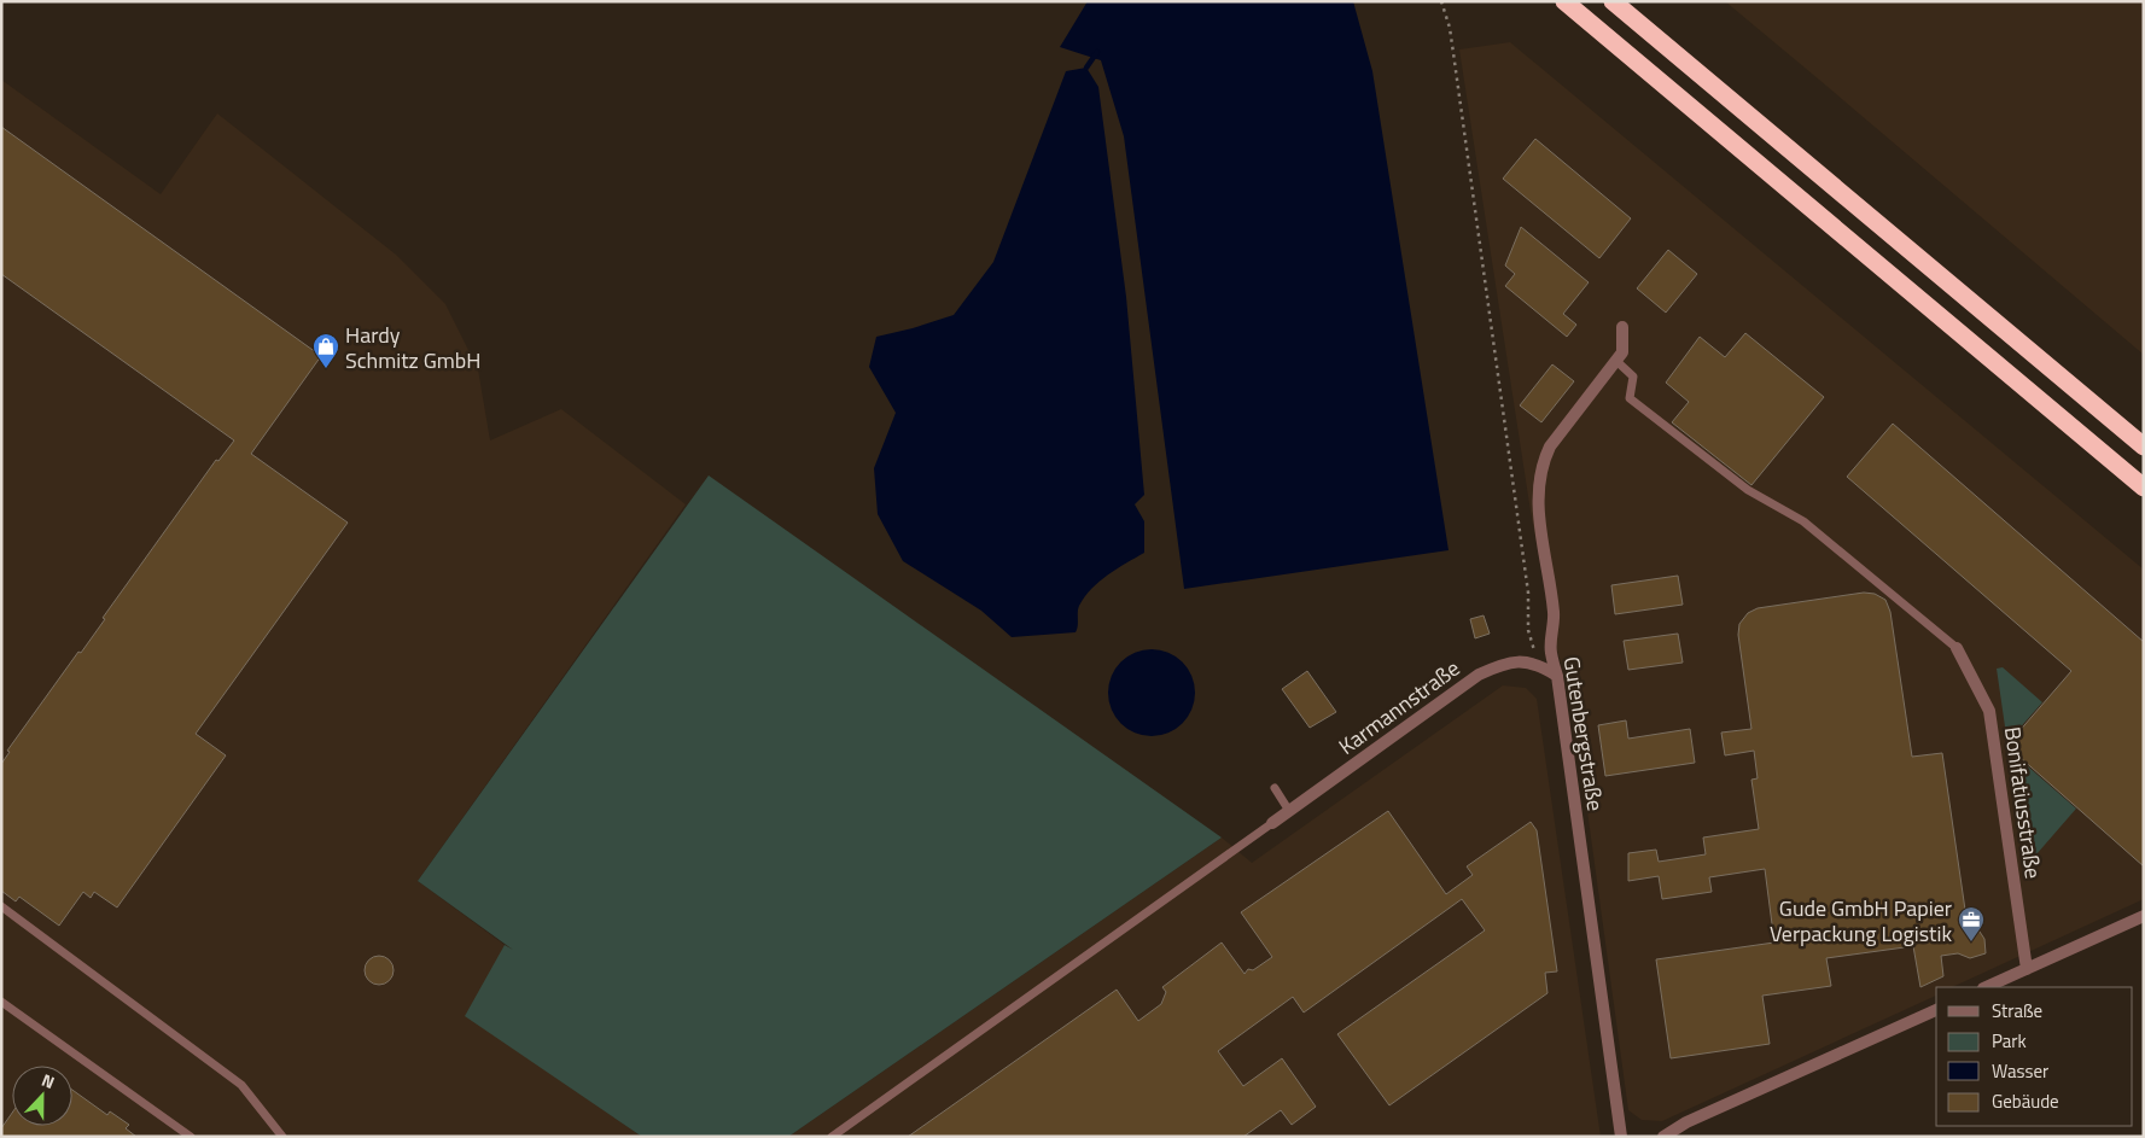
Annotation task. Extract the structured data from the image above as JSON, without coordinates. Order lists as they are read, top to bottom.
{
  "streets": {
    "street": ["Karmannstraße", "Gutenbergstraße", "Bonifatiusstraße"]
  },
  "crossings": [
    ["Karmannstraße", "Gutenbergstraße"]
  ],
  "places": {
    "shop": ["Hardy Schmitz GmbH"],
    "office": ["Gude GmbH Papier Verpackung Logistik"]
  },
  "legend": [
    "Straße",
    "Park",
    "Wasser",
    "Gebäude"
  ],
  "north": "top"
}
